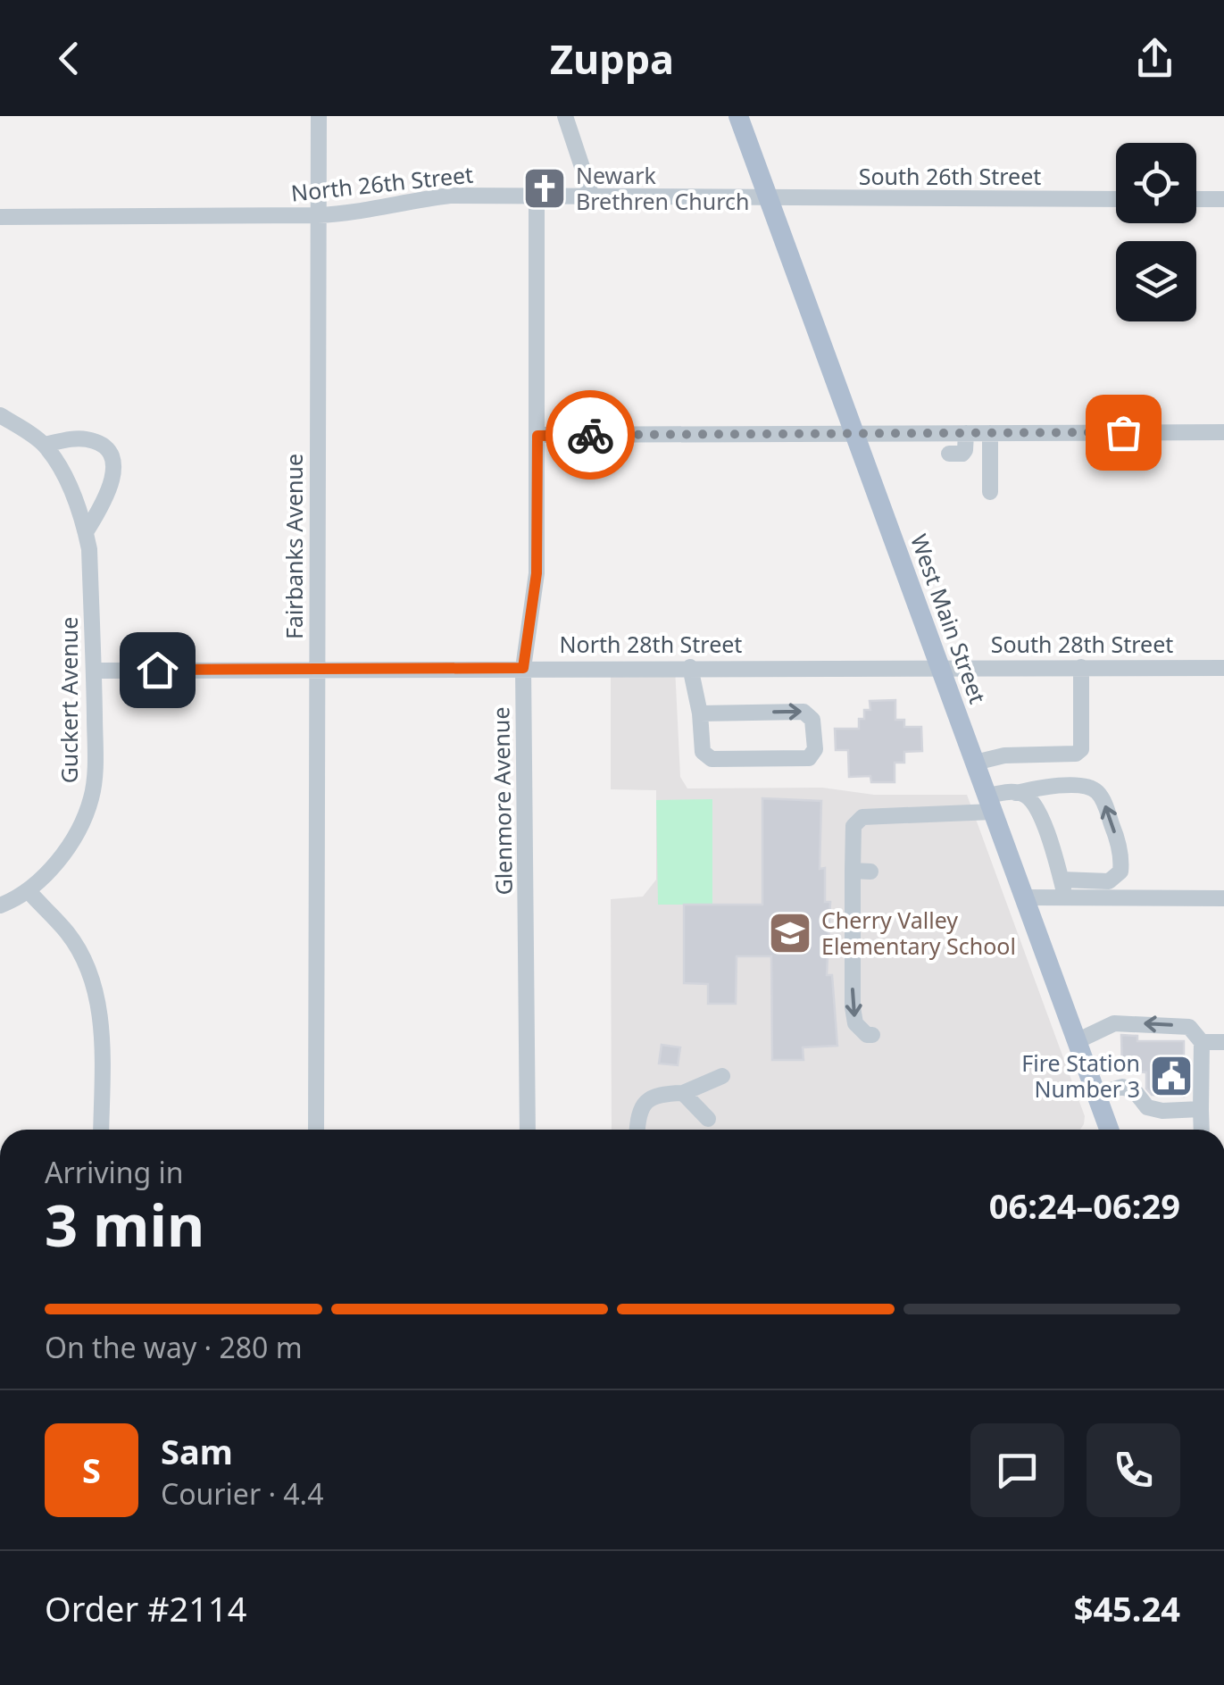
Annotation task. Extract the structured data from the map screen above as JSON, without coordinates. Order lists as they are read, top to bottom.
{
  "streets": {
    "main road": ["West Main Street"],
    "street": [
      "South 26th Street",
      "North 26th Street",
      "Fairbanks Avenue",
      "North 28th Street",
      "South 28th Street",
      "Guckert Avenue",
      "Glenmore Avenue"
    ]
  },
  "crossings": [
    ["South 26th Street", "North 26th Street"],
    ["South 26th Street", "West Main Street"],
    ["North 26th Street", "Fairbanks Avenue"],
    ["North 26th Street", "West Main Street"],
    ["North 26th Street", "Glenmore Avenue"],
    ["Fairbanks Avenue", "North 28th Street"],
    ["West Main Street", "North 28th Street"],
    ["West Main Street", "South 28th Street"],
    ["North 28th Street", "South 28th Street"],
    ["North 28th Street", "Guckert Avenue"],
    ["North 28th Street", "Glenmore Avenue"]
  ],
  "places": {
    "church": ["Newark Brethren Church"],
    "school or university": ["Cherry Valley Elementary School"],
    "public building": ["Fire Station Number 3"]
  },
  "page": {
    "header": "Zuppa",
    "heading": ["3 min", "Arriving in", "06:24–06:29"],
    "panel": [
      "Sam",
      "Courier · 4.4",
      "Order #2114",
      "$45.24"
    ],
    "bar": "On the way · 280 m",
    "round": "S"
  }
}
